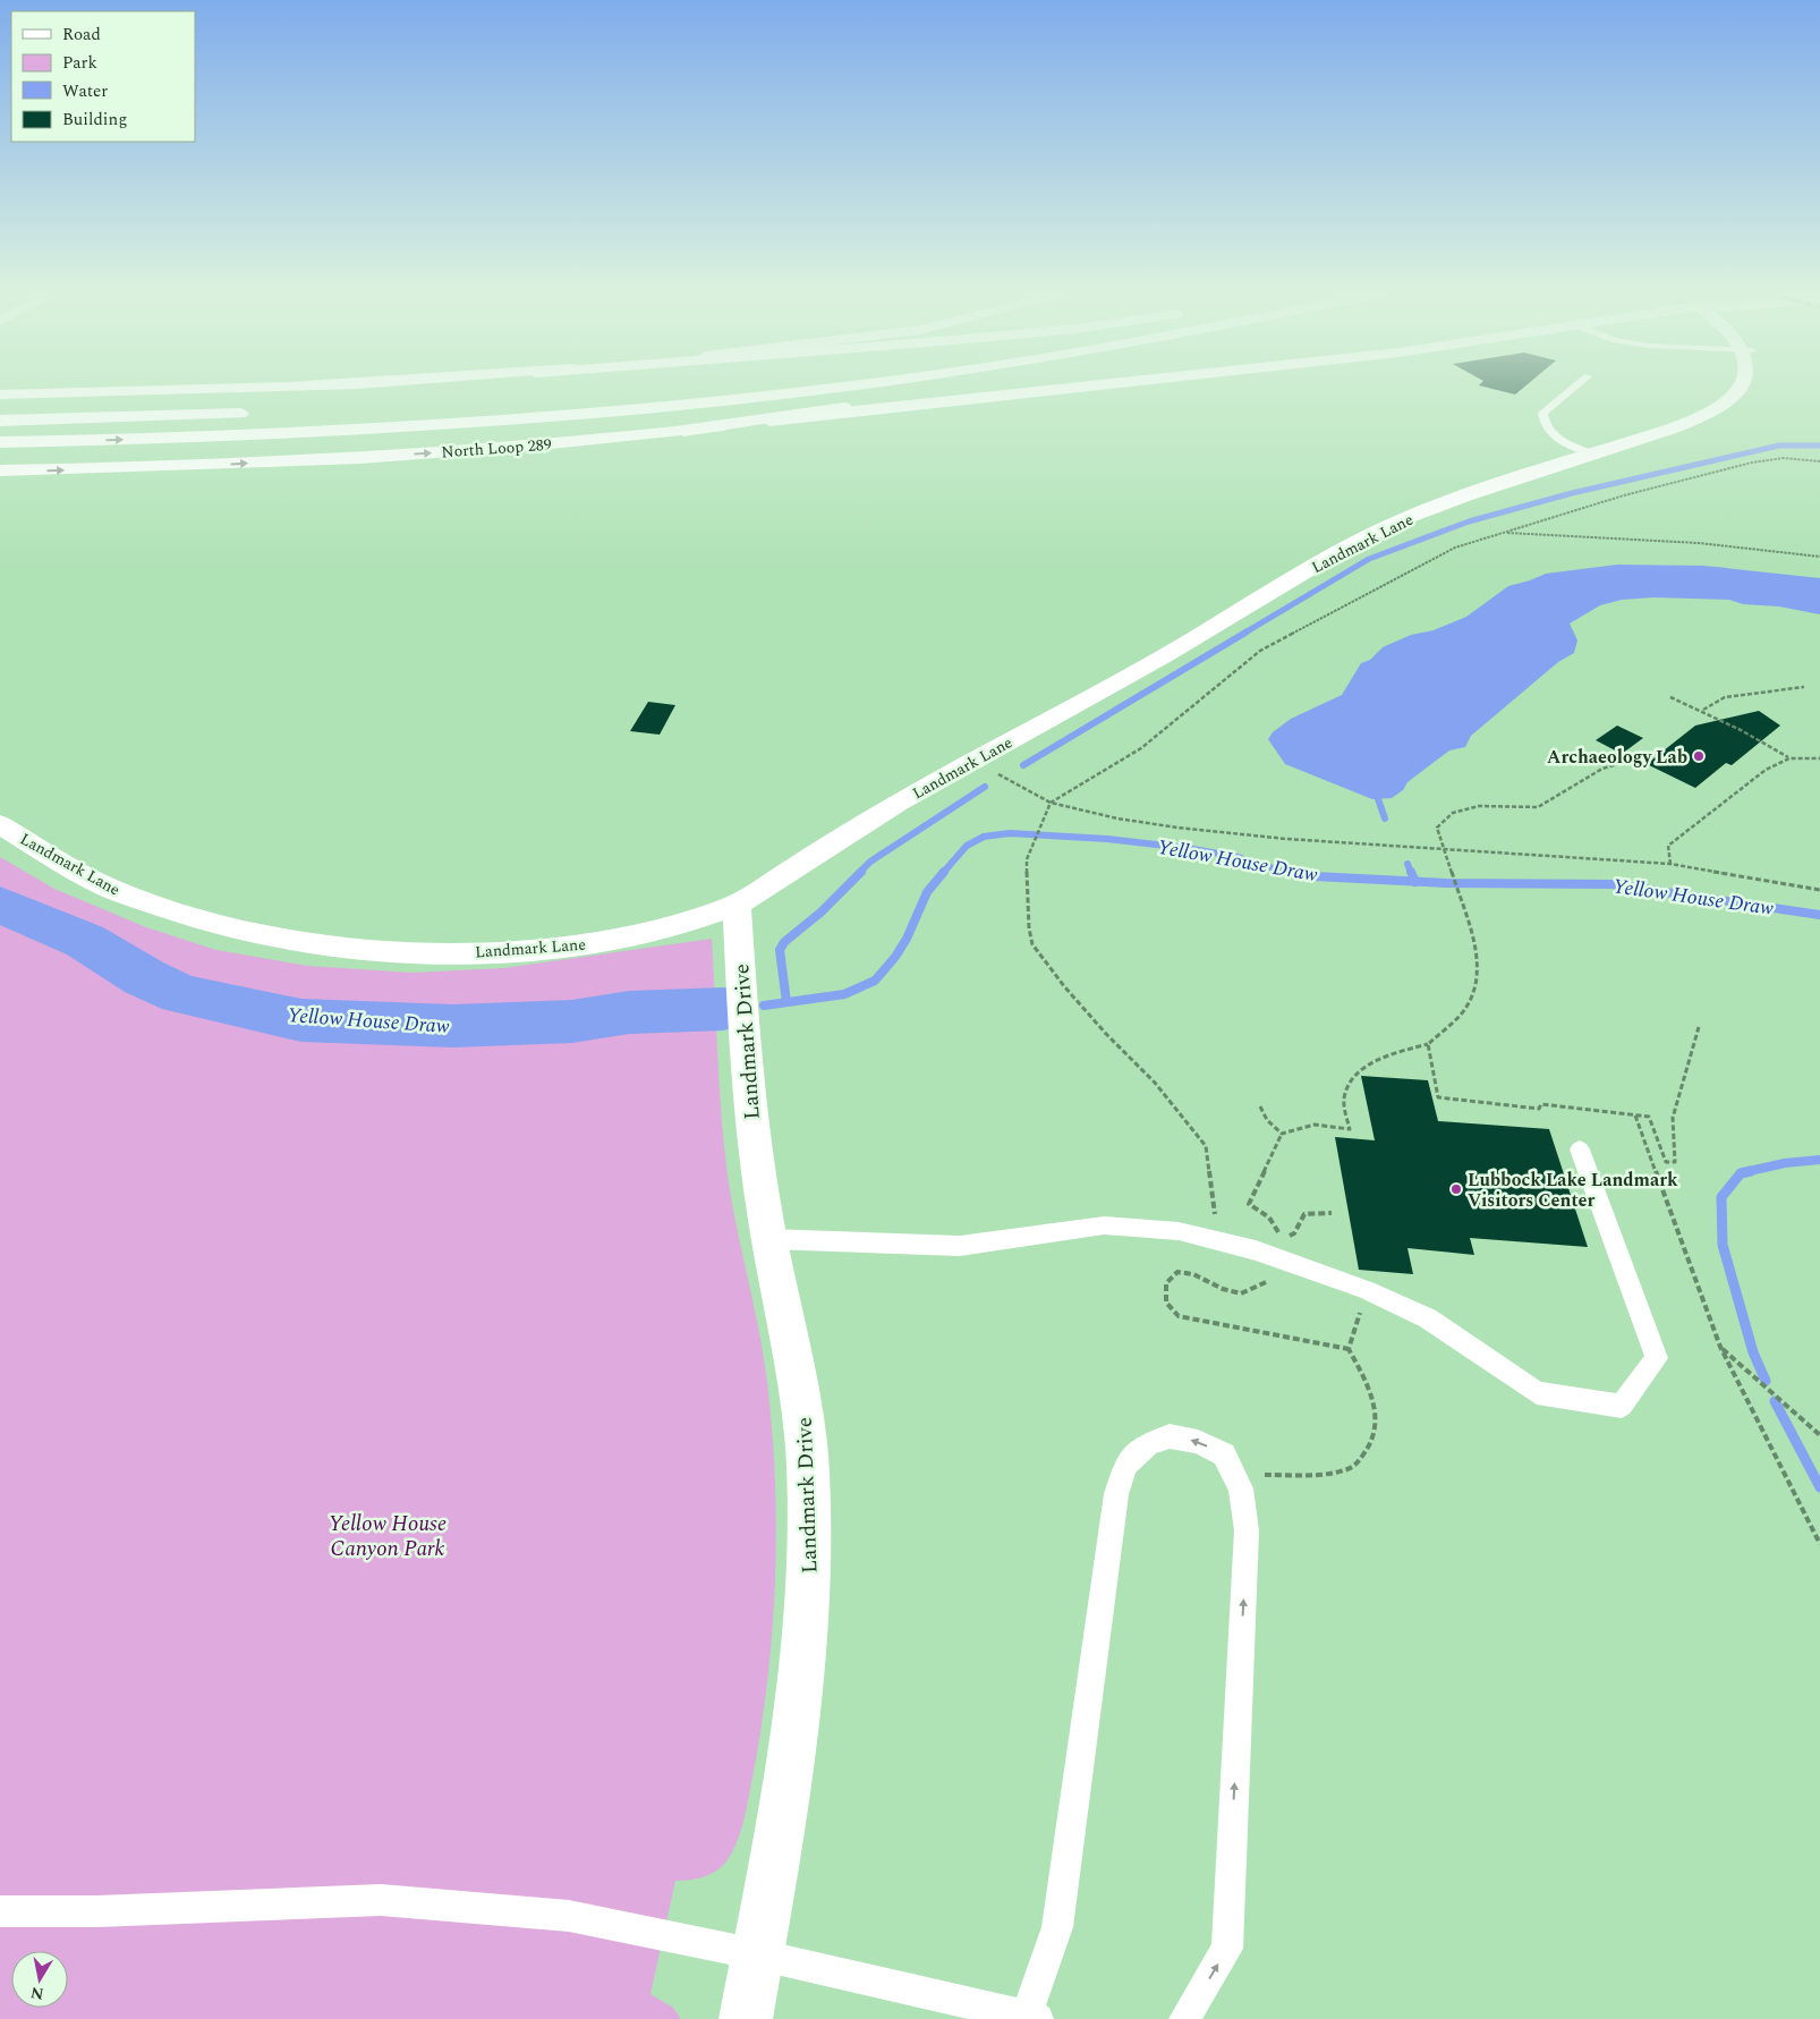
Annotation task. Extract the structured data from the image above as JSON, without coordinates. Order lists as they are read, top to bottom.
{
  "streets": {
    "main road": ["North Loop 289", "Landmark Lane", "Landmark Drive"]
  },
  "crossings": [
    ["Landmark Lane", "Landmark Drive"]
  ],
  "water": ["Yellow House Draw"],
  "parks": ["Yellow House Canyon Park"],
  "places": ["Archaeology Lab", "Lubbock Lake Landmark Visitors Center"],
  "legend": [
    "Road",
    "Park",
    "Water",
    "Building"
  ],
  "north": "bottom"
}
